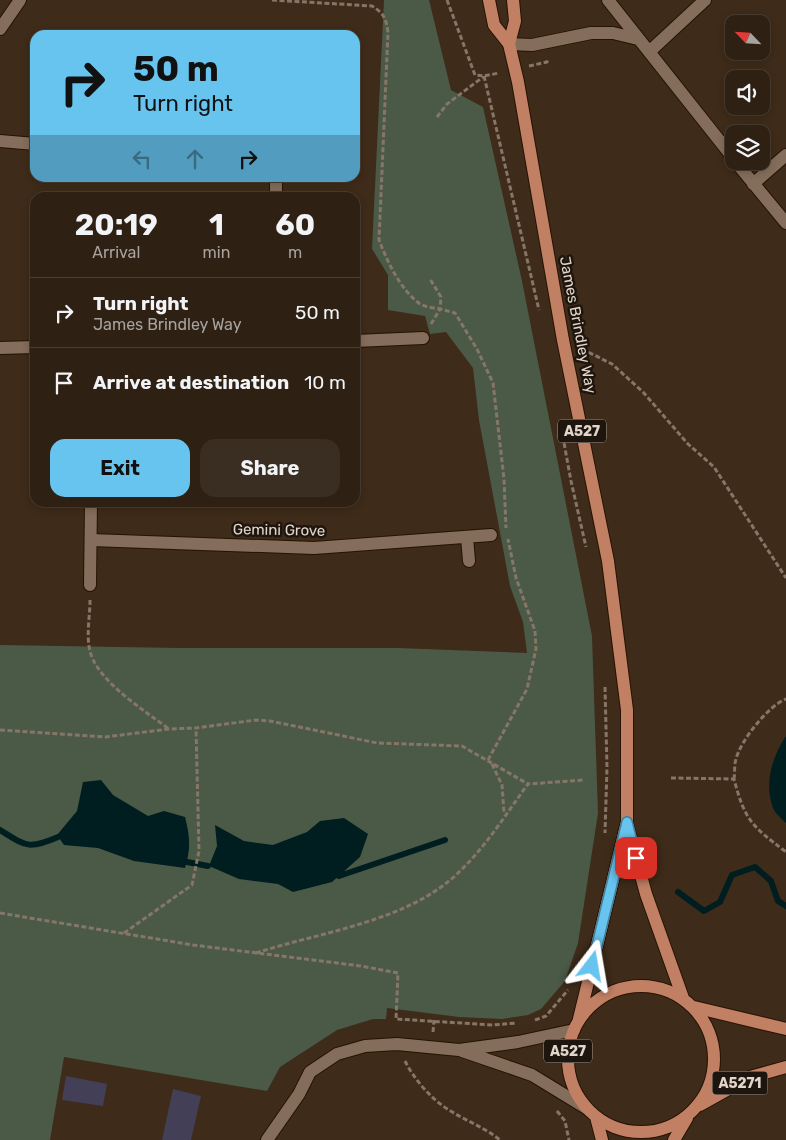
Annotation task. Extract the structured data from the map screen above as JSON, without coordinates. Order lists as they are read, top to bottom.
{
  "streets": {
    "main road": ["James Brindley Way", "A527", "A5271"],
    "street": ["Gemini Grove"]
  },
  "crossings": [
    ["James Brindley Way", "A527"],
    ["James Brindley Way", "A5271"],
    ["A527", "A5271"]
  ],
  "north": "top left",
  "page": {
    "turn": ["50 m", "Turn right"],
    "eta": [
      "20:19",
      "Arrival",
      "1",
      "min",
      "60",
      "m"
    ],
    "list": [
      {
        "name": "Turn right",
        "note": "James Brindley Way",
        "value": "50 m"
      },
      {
        "name": "Arrive at destination",
        "value": "10 m"
      }
    ],
    "buttons": ["Exit", "Share"]
  }
}
